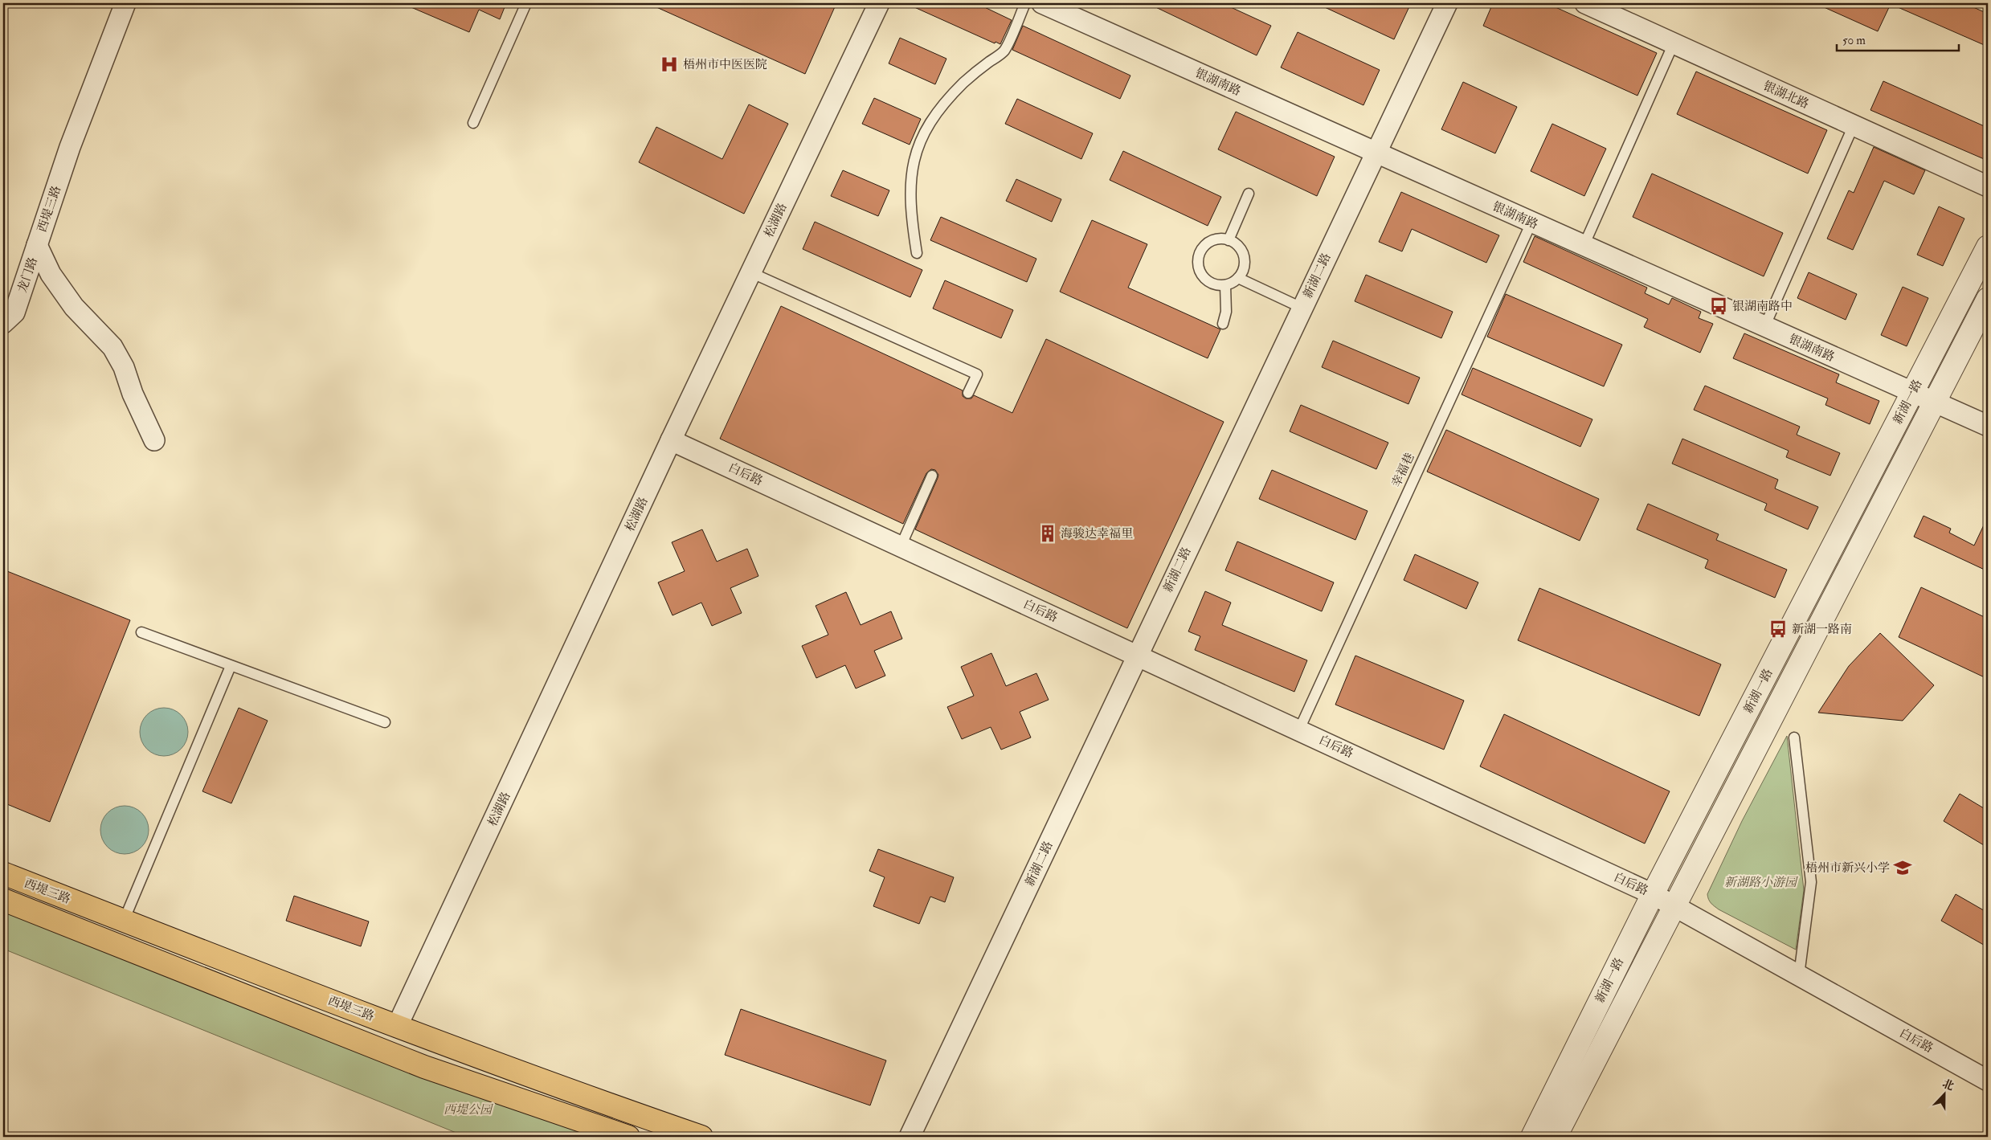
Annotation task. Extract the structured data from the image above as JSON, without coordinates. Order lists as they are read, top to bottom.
{
  "streets": {
    "main road": ["西堤三路"],
    "street": [
      "银湖南路",
      "银湖北路",
      "松湖路",
      "龙门路",
      "新湖二路",
      "新湖一路",
      "白后路"
    ],
    "lane": ["幸福巷"]
  },
  "crossings": [
    ["银湖南路", "新湖二路"],
    ["银湖南路", "新湖一路"],
    ["银湖南路", "幸福巷"],
    ["西堤三路", "松湖路"],
    ["西堤三路", "龙门路"],
    ["松湖路", "白后路"],
    ["新湖二路", "白后路"],
    ["新湖一路", "白后路"],
    ["幸福巷", "白后路"]
  ],
  "parks": ["新湖路小游园", "西堤公园"],
  "places": {
    "hospital": ["梧州市中医医院"],
    "bus stop": ["银湖南路中", "新湖一路南"],
    "building": ["海骏达幸福里"],
    "school or university": ["梧州市新兴小学"]
  },
  "scale_bar": "50 m",
  "north": "top"
}
